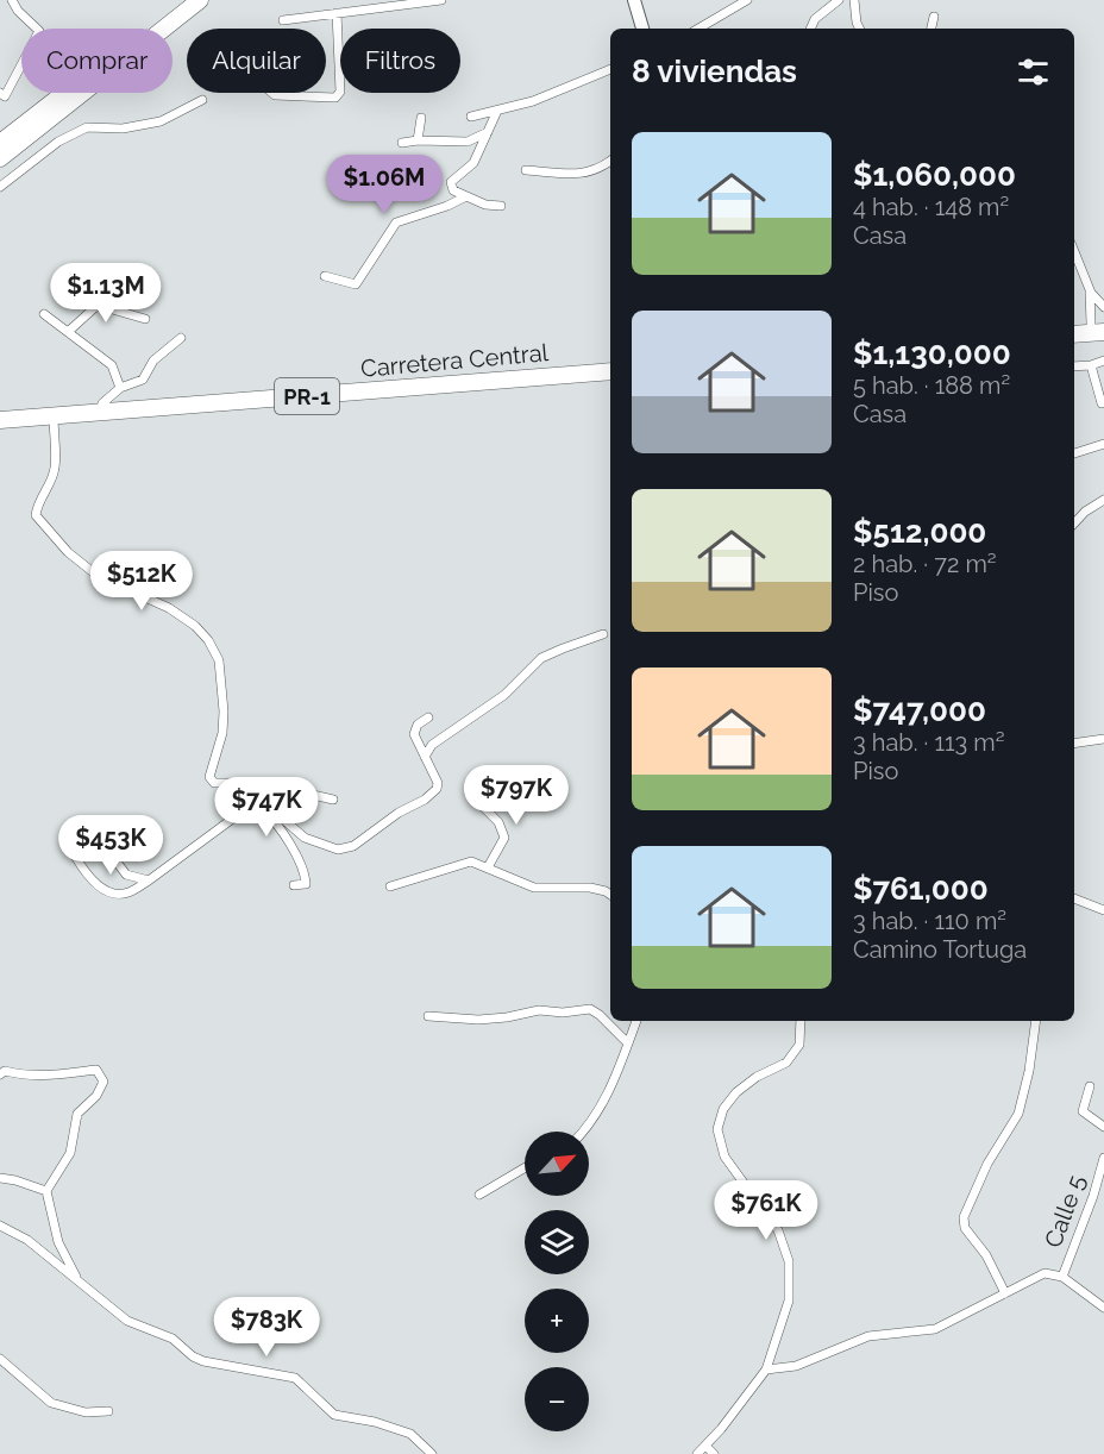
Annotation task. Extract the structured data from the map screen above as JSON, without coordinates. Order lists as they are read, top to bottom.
{
  "streets": {
    "highway": ["Carretera Central", "PR-1"],
    "street": ["Calle 5"]
  },
  "north": "top right",
  "page": {
    "chip": ["Comprar", "Alquilar", "Filtros"],
    "heading": "8 viviendas",
    "list": [
      {
        "name": "$1,060,000",
        "note": "4 hab. · 148 m² · Casa"
      },
      {
        "name": "$1,130,000",
        "note": "5 hab. · 188 m² · Casa"
      },
      {
        "name": "$512,000",
        "note": "2 hab. · 72 m² · Piso"
      },
      {
        "name": "$747,000",
        "note": "3 hab. · 113 m² · Piso"
      },
      {
        "name": "$761,000",
        "note": "3 hab. · 110 m² · Camino Tortuga"
      }
    ],
    "price": [
      "$1.06M",
      "$1.13M",
      "$512K",
      "$797K",
      "$747K",
      "$453K",
      "$761K",
      "$783K"
    ],
    "map_buttons": ["+", "−"]
  }
}
